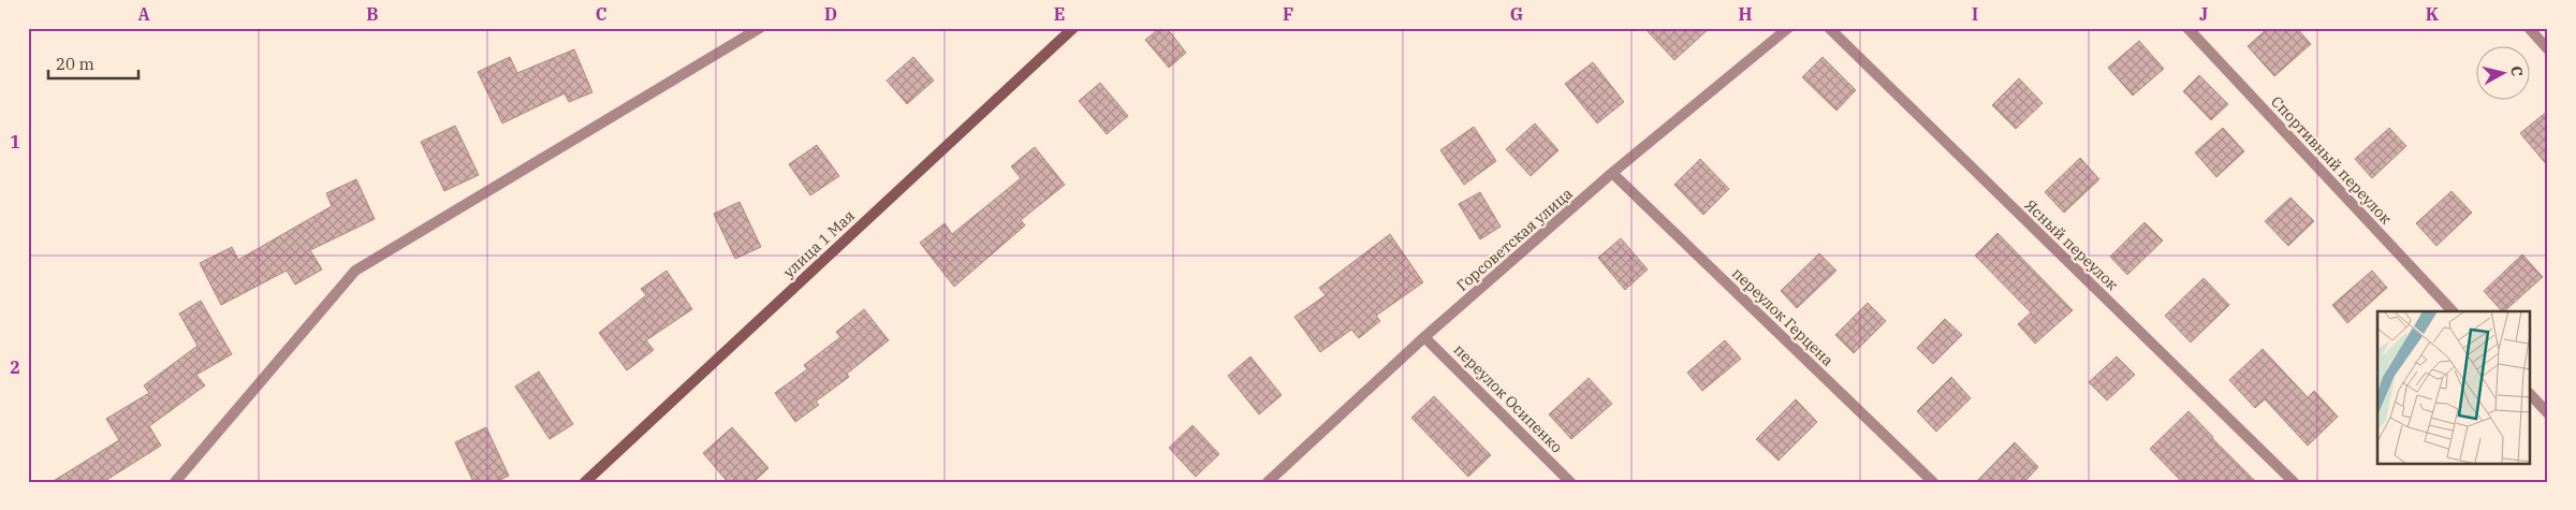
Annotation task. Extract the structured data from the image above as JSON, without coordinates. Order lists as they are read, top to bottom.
{
  "streets": {
    "main road": ["улица 1 Мая"],
    "street": [
      "Спортивный переулок",
      "Горсоветская улица",
      "Ясный переулок",
      "переулок Герцена",
      "переулок Осипенко"
    ]
  },
  "crossings": [
    ["Горсоветская улица", "переулок Герцена"],
    ["Горсоветская улица", "переулок Осипенко"]
  ],
  "scale_bar": "20 m",
  "north": "right",
  "grid": {
    "columns": [
      "A",
      "B",
      "C",
      "D",
      "E",
      "F",
      "G",
      "H",
      "I",
      "J",
      "K"
    ],
    "rows": ["1", "2"]
  }
}
